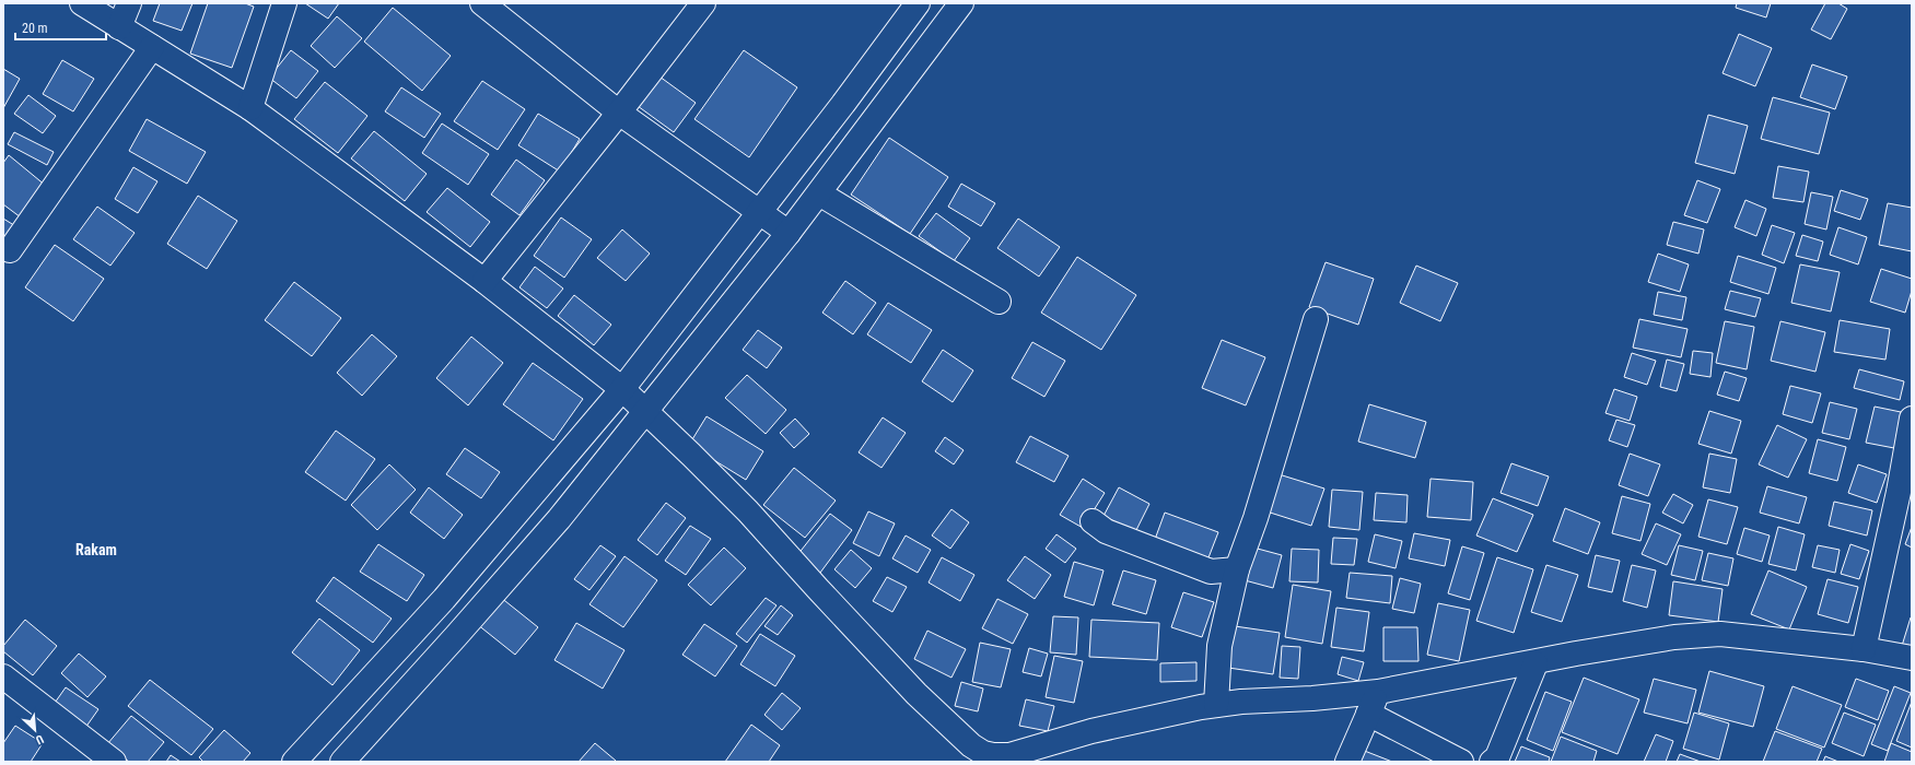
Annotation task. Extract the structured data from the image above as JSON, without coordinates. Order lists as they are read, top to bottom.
{
  "districts": ["Rakam"],
  "scale_bar": "20 m",
  "north": "bottom right"
}
